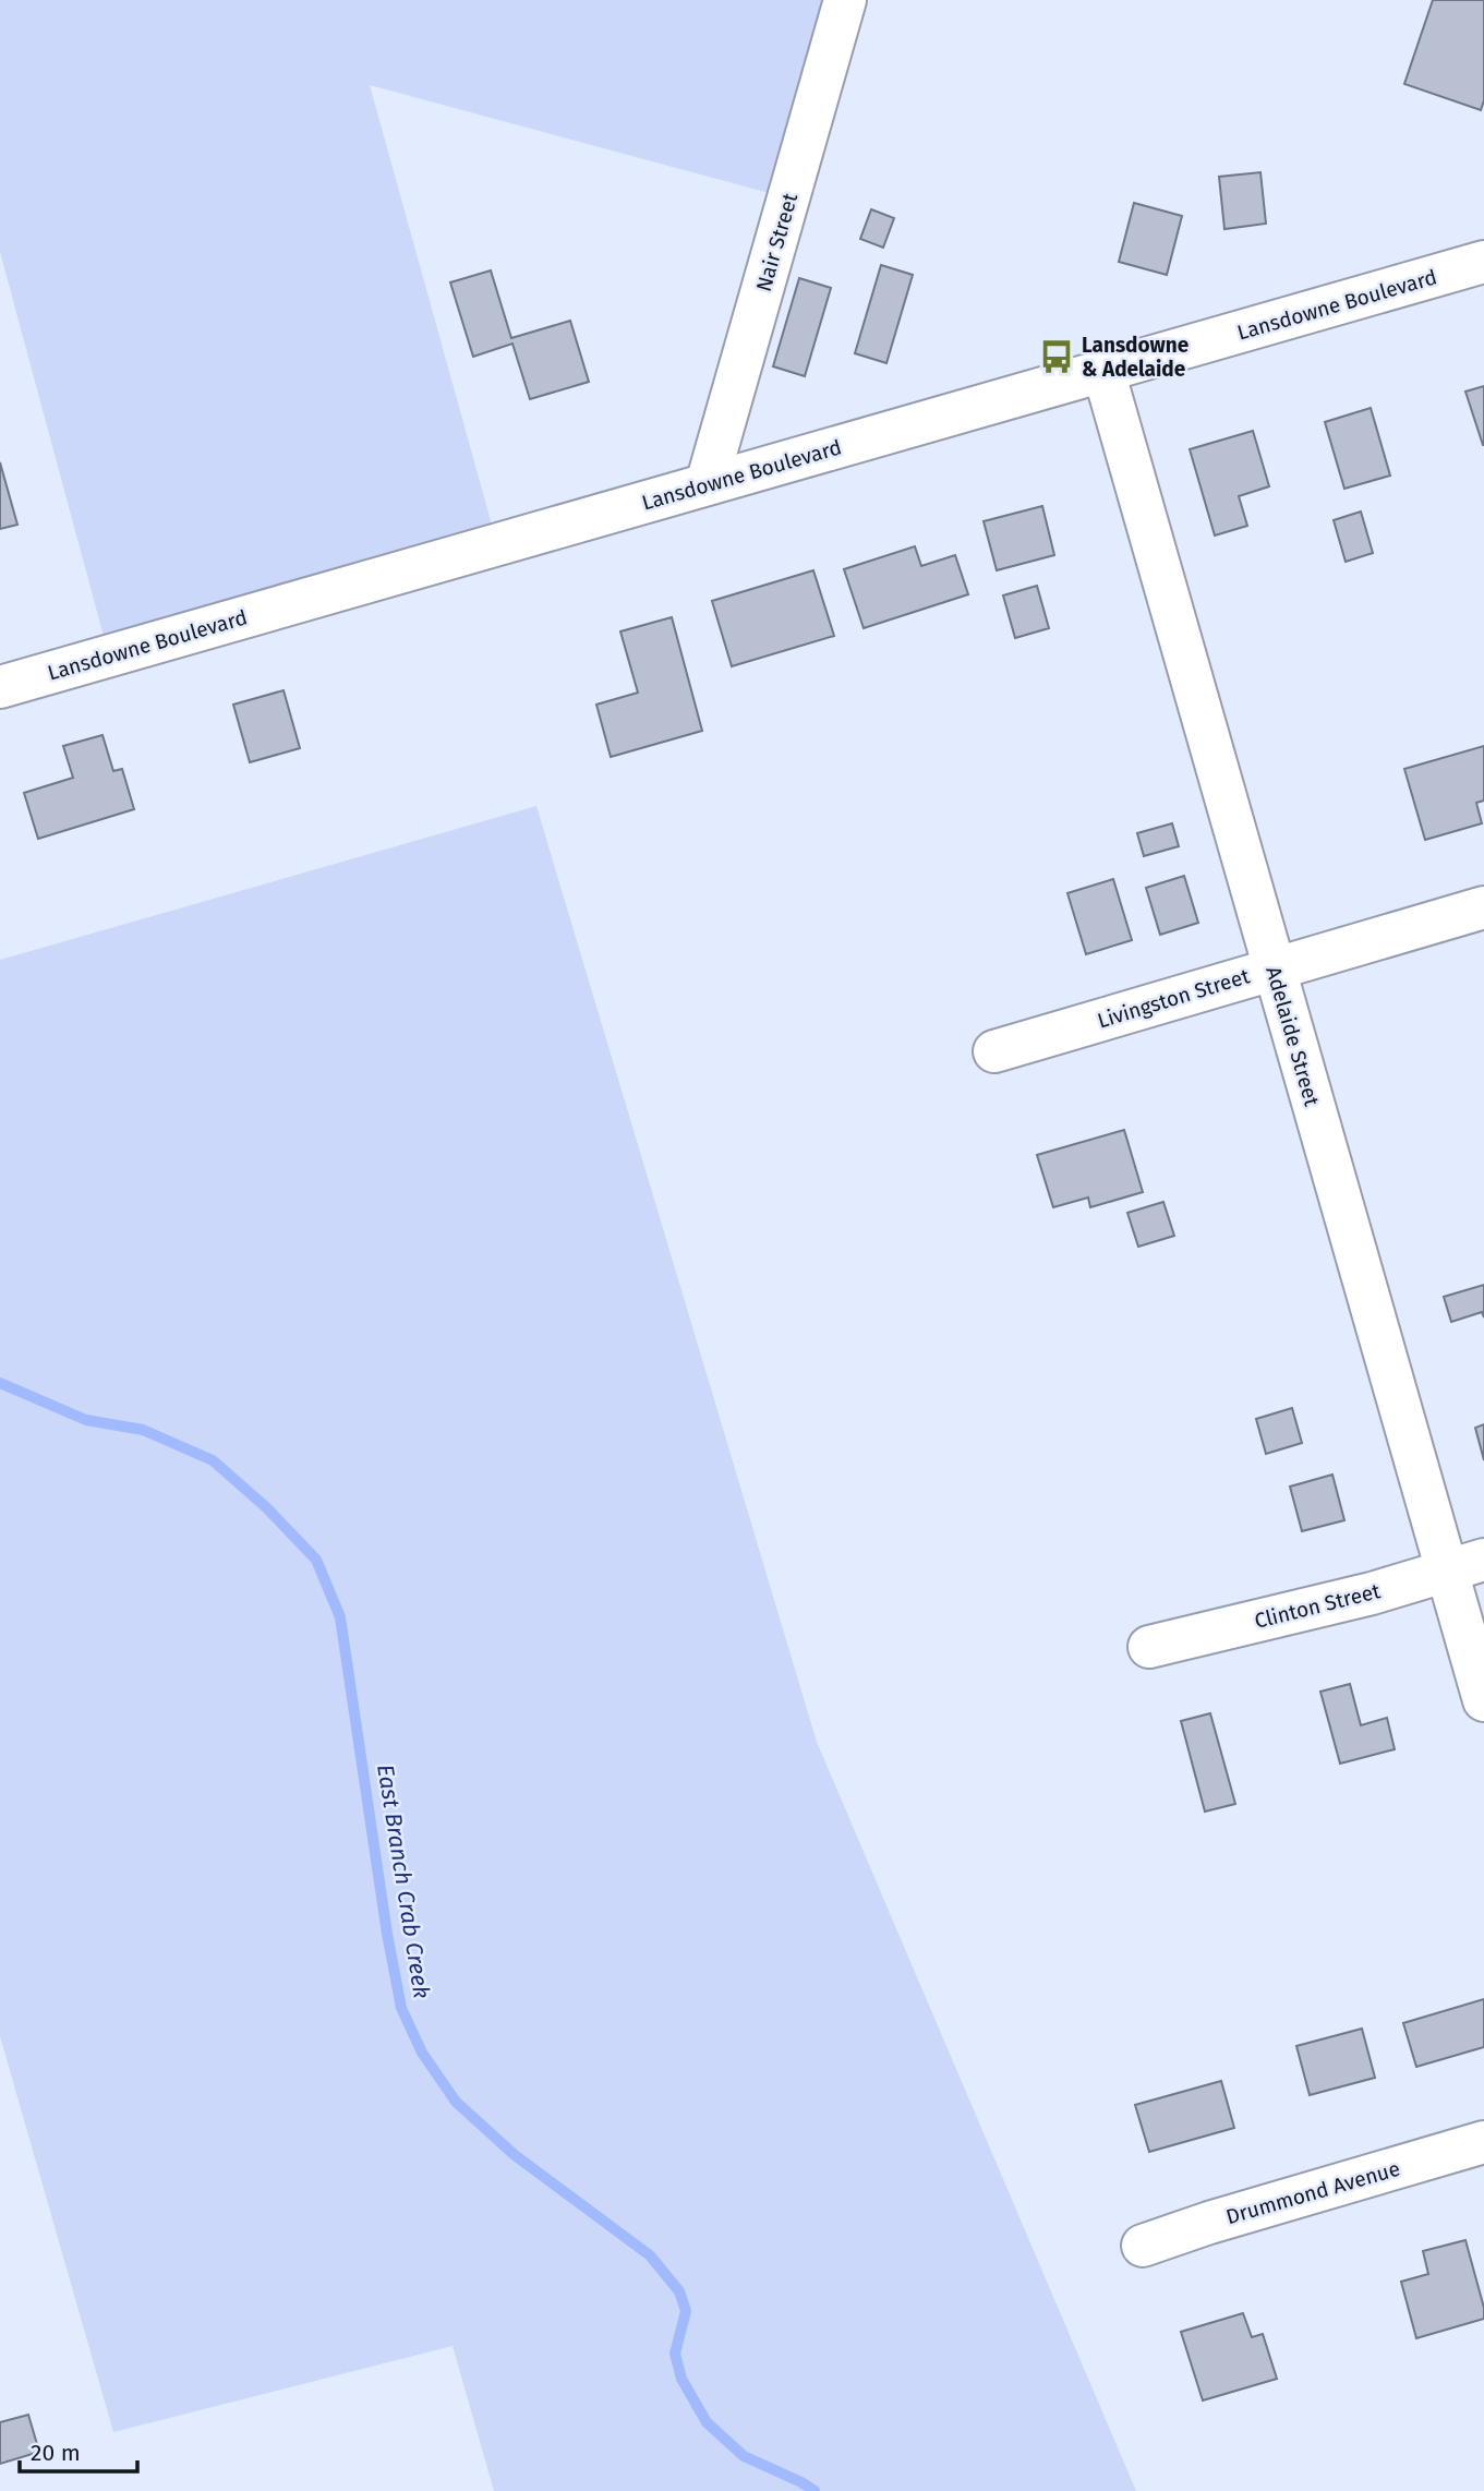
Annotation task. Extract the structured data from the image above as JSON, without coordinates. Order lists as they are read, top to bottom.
{
  "streets": {
    "street": [
      "Nair Street",
      "Lansdowne Boulevard",
      "Livingston Street",
      "Adelaide Street",
      "Clinton Street",
      "Drummond Avenue"
    ]
  },
  "crossings": [
    ["Nair Street", "Lansdowne Boulevard"],
    ["Lansdowne Boulevard", "Adelaide Street"],
    ["Livingston Street", "Adelaide Street"],
    ["Adelaide Street", "Clinton Street"]
  ],
  "water": ["East Branch Crab Creek"],
  "places": {
    "bus stop": ["Lansdowne & Adelaide"]
  },
  "scale_bar": "20 m"
}
